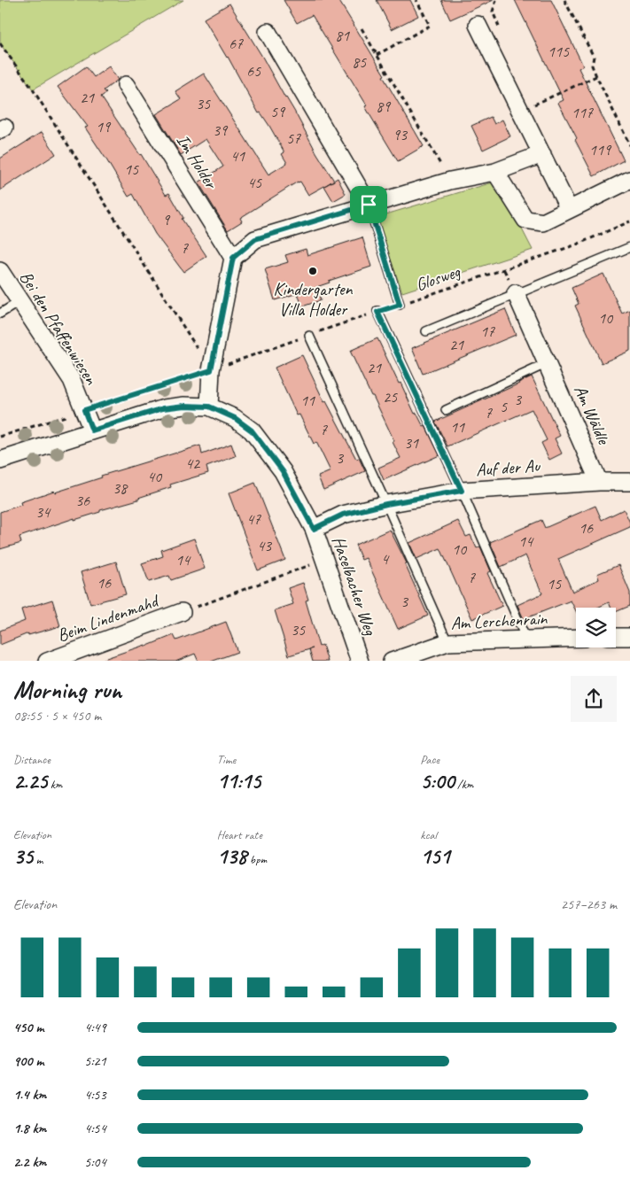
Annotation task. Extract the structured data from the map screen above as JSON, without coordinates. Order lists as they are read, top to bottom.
{
  "streets": {
    "street": [
      "Im Holder",
      "Bei den Pfaffenwiesen",
      "Am Wäldle",
      "Auf der Au",
      "Haselbacher Weg",
      "Beim Lindenmahd",
      "Am Lerchenrain"
    ],
    "path": ["Glosweg"]
  },
  "crossings": [
    ["Am Wäldle", "Auf der Au"],
    ["Auf der Au", "Haselbacher Weg"]
  ],
  "places": ["Kindergarten Villa Holder"],
  "house_numbers": [
    "81",
    "67",
    "115",
    "85",
    "65",
    "21",
    "35",
    "89",
    "59",
    "117",
    "19",
    "39",
    "93",
    "57",
    "119",
    "41",
    "15",
    "45",
    "9",
    "7",
    "10",
    "17",
    "21",
    "21",
    "25",
    "3",
    "11",
    "5",
    "7",
    "11",
    "7",
    "31",
    "3",
    "42",
    "40",
    "38",
    "36",
    "34",
    "47",
    "16",
    "14",
    "43",
    "10",
    "4",
    "14",
    "7",
    "16",
    "15",
    "3",
    "35"
  ],
  "page": {
    "heading": ["Morning run", "08:55 · 5 × 450 m"],
    "stats": [
      ["Distance", "2.25 km"],
      ["Time", "11:15"],
      ["Pace", "5:00 /km"],
      ["Elevation", "35 m"],
      ["Heart rate", "138 bpm"],
      ["kcal", "151"]
    ],
    "chart": ["Elevation", "257–263 m"],
    "list": [
      {
        "name": "450 m",
        "note": "4:49"
      },
      {
        "name": "900 m",
        "note": "5:21"
      },
      {
        "name": "1.4 km",
        "note": "4:53"
      },
      {
        "name": "1.8 km",
        "note": "4:54"
      },
      {
        "name": "2.2 km",
        "note": "5:04"
      }
    ]
  }
}
